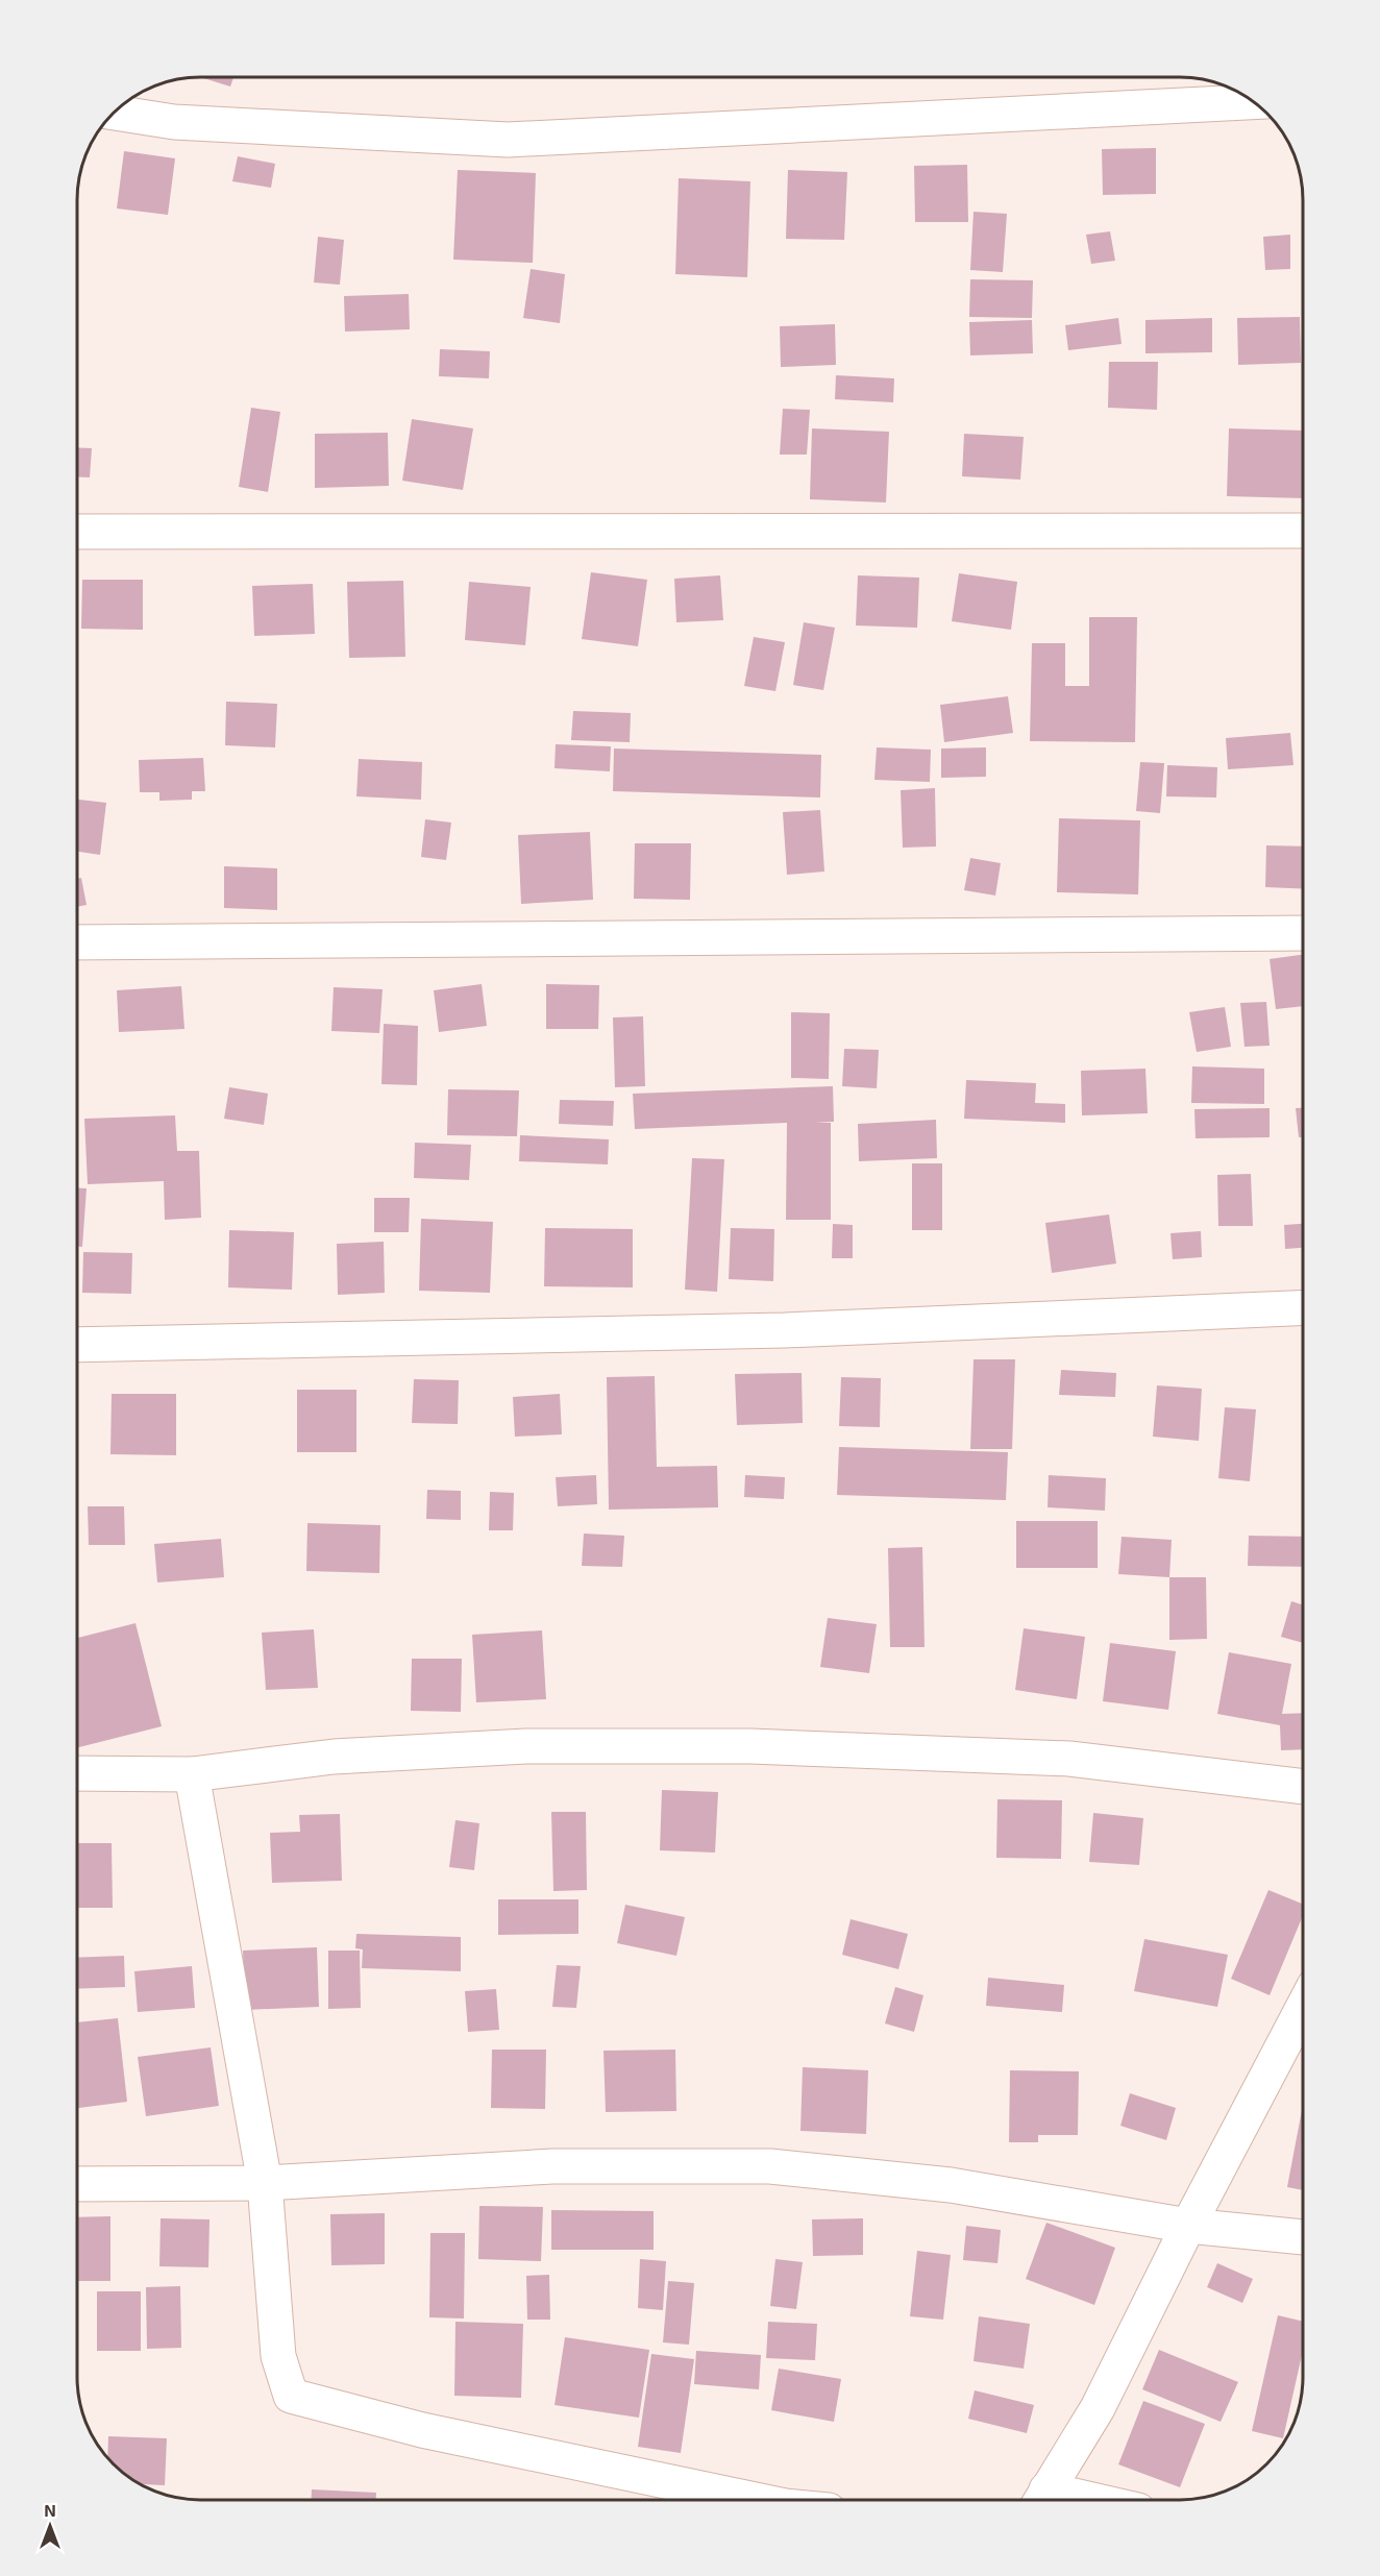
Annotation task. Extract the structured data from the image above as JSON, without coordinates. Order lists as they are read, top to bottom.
{
  "north": "top"
}
